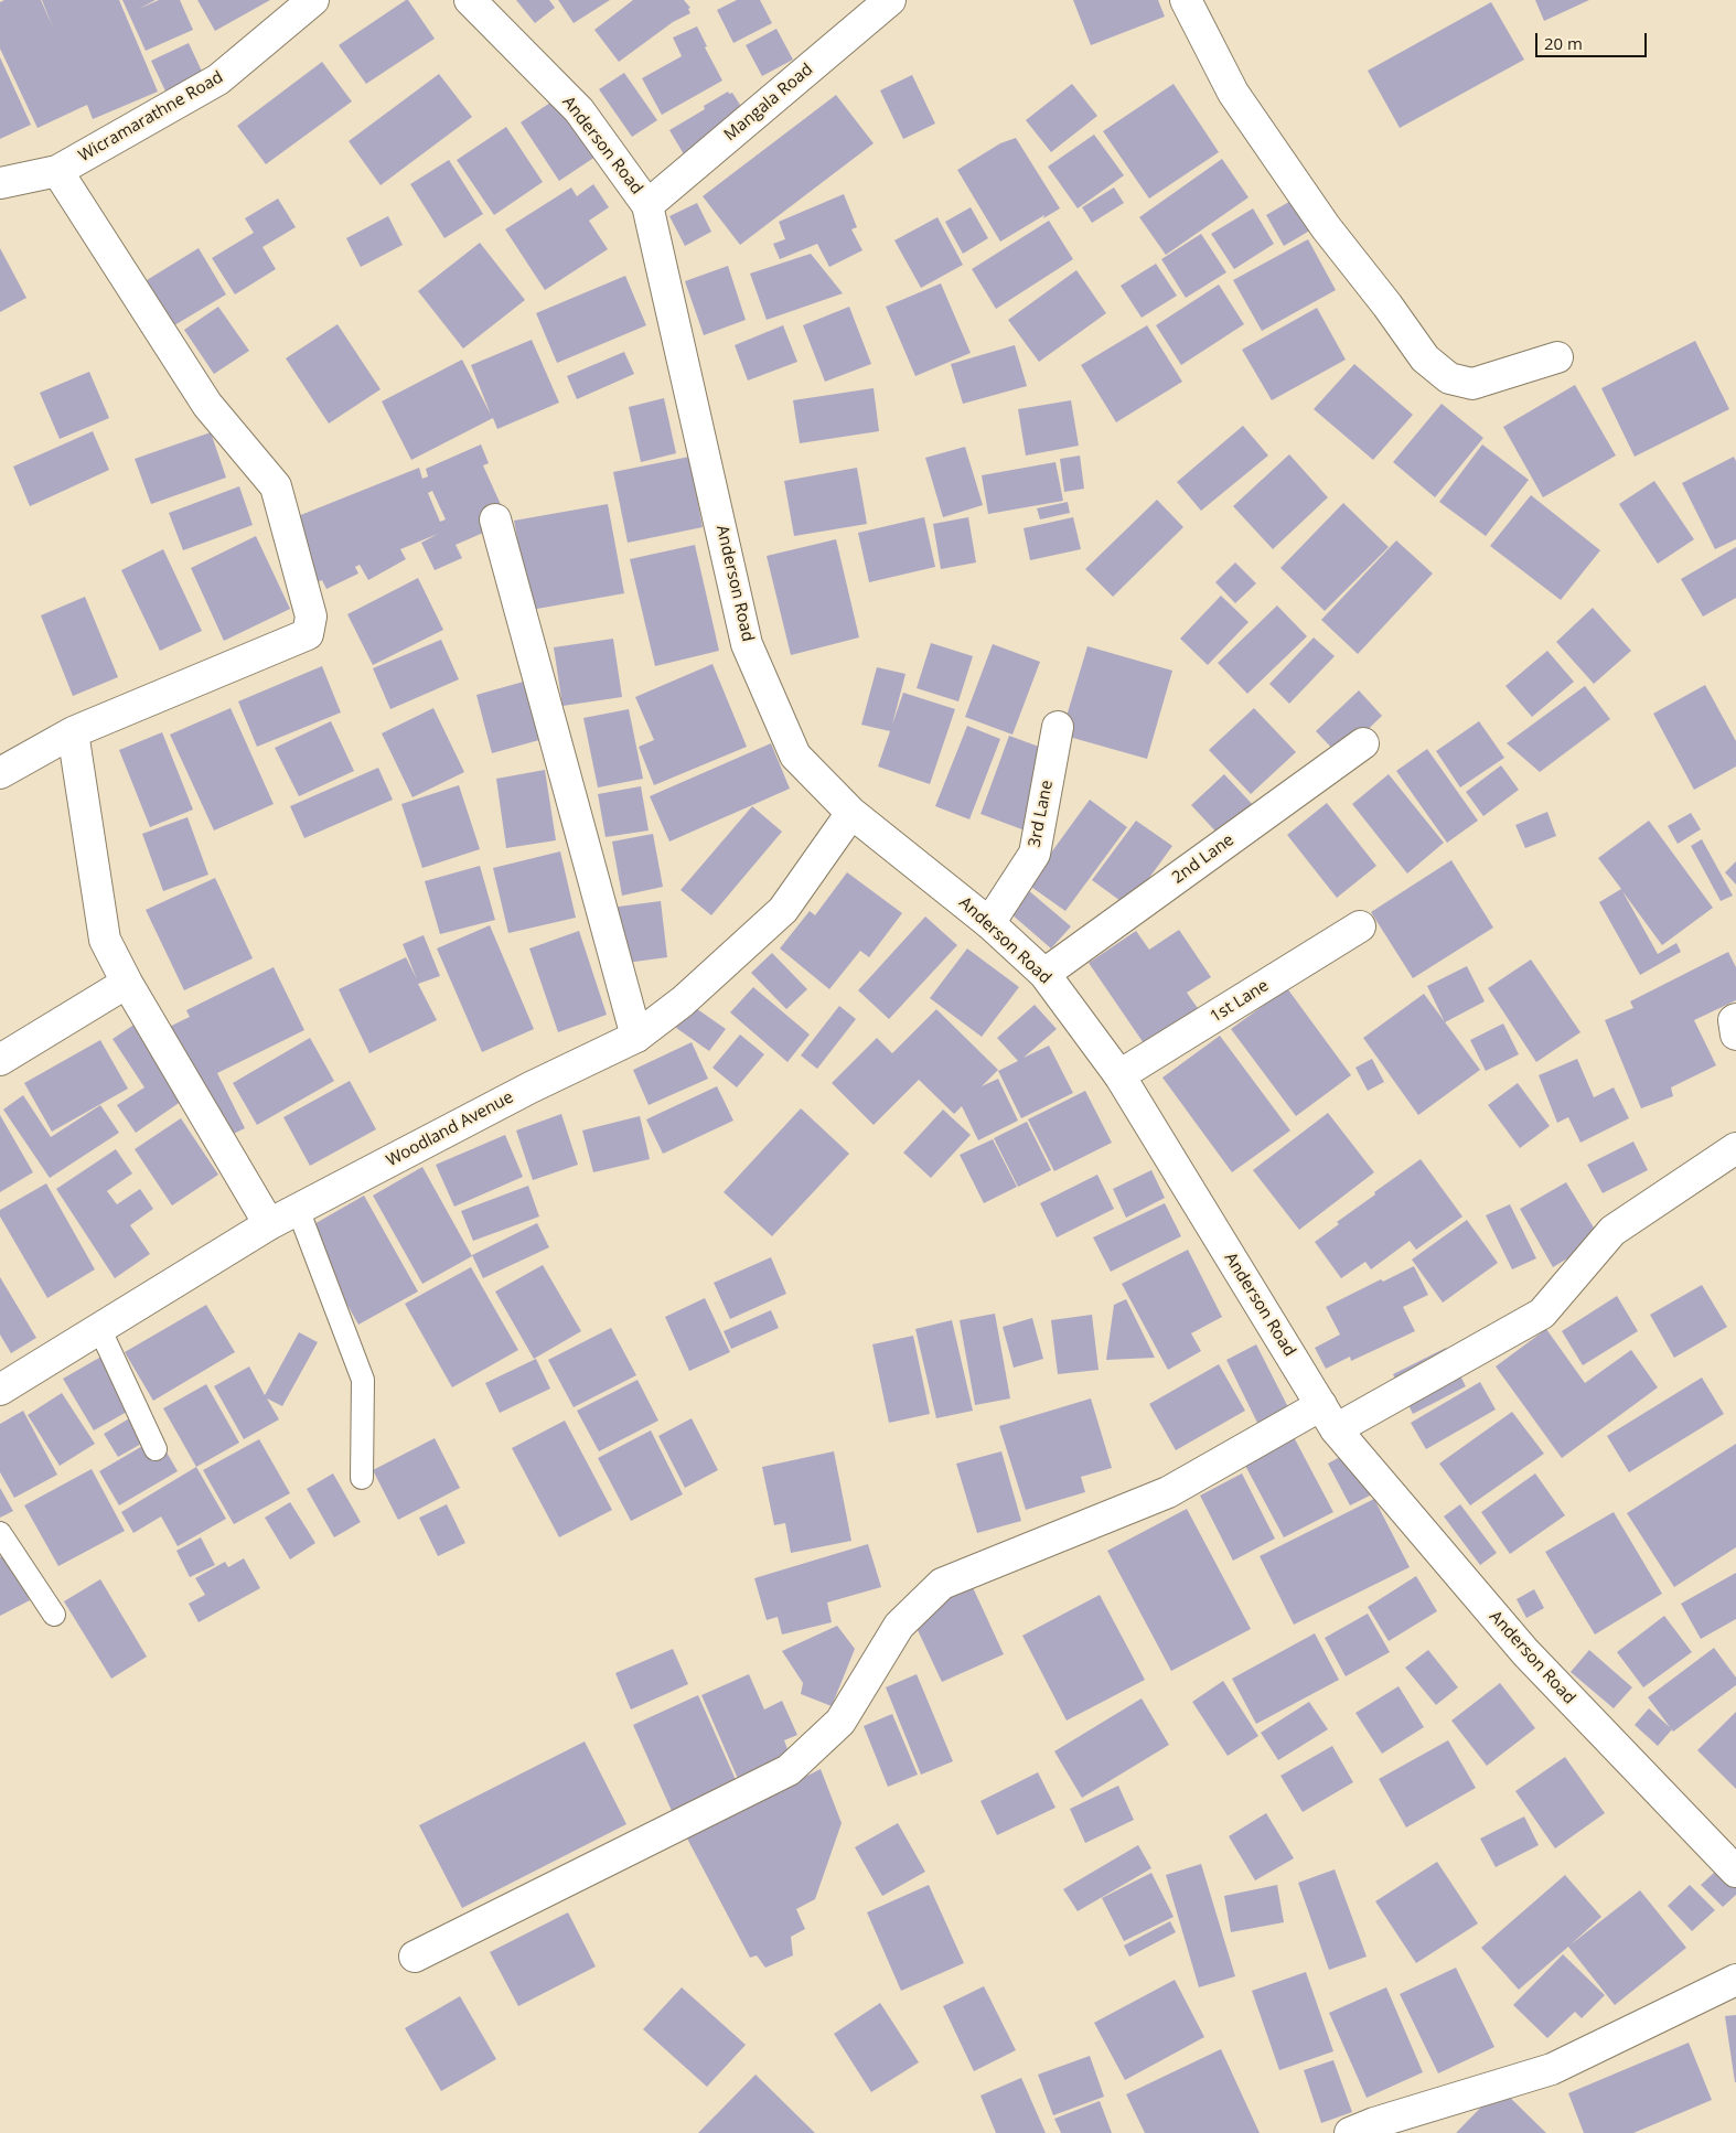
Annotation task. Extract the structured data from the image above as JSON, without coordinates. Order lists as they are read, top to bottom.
{
  "streets": {
    "street": [
      "Mangala Road",
      "Wicramarathne Road",
      "Anderson Road",
      "3rd Lane",
      "2nd Lane",
      "1st Lane",
      "Woodland Avenue"
    ]
  },
  "crossings": [
    ["Mangala Road", "Anderson Road"],
    ["Anderson Road", "3rd Lane"],
    ["Anderson Road", "2nd Lane"],
    ["Anderson Road", "1st Lane"],
    ["Anderson Road", "Woodland Avenue"]
  ],
  "scale_bar": "20 m"
}
